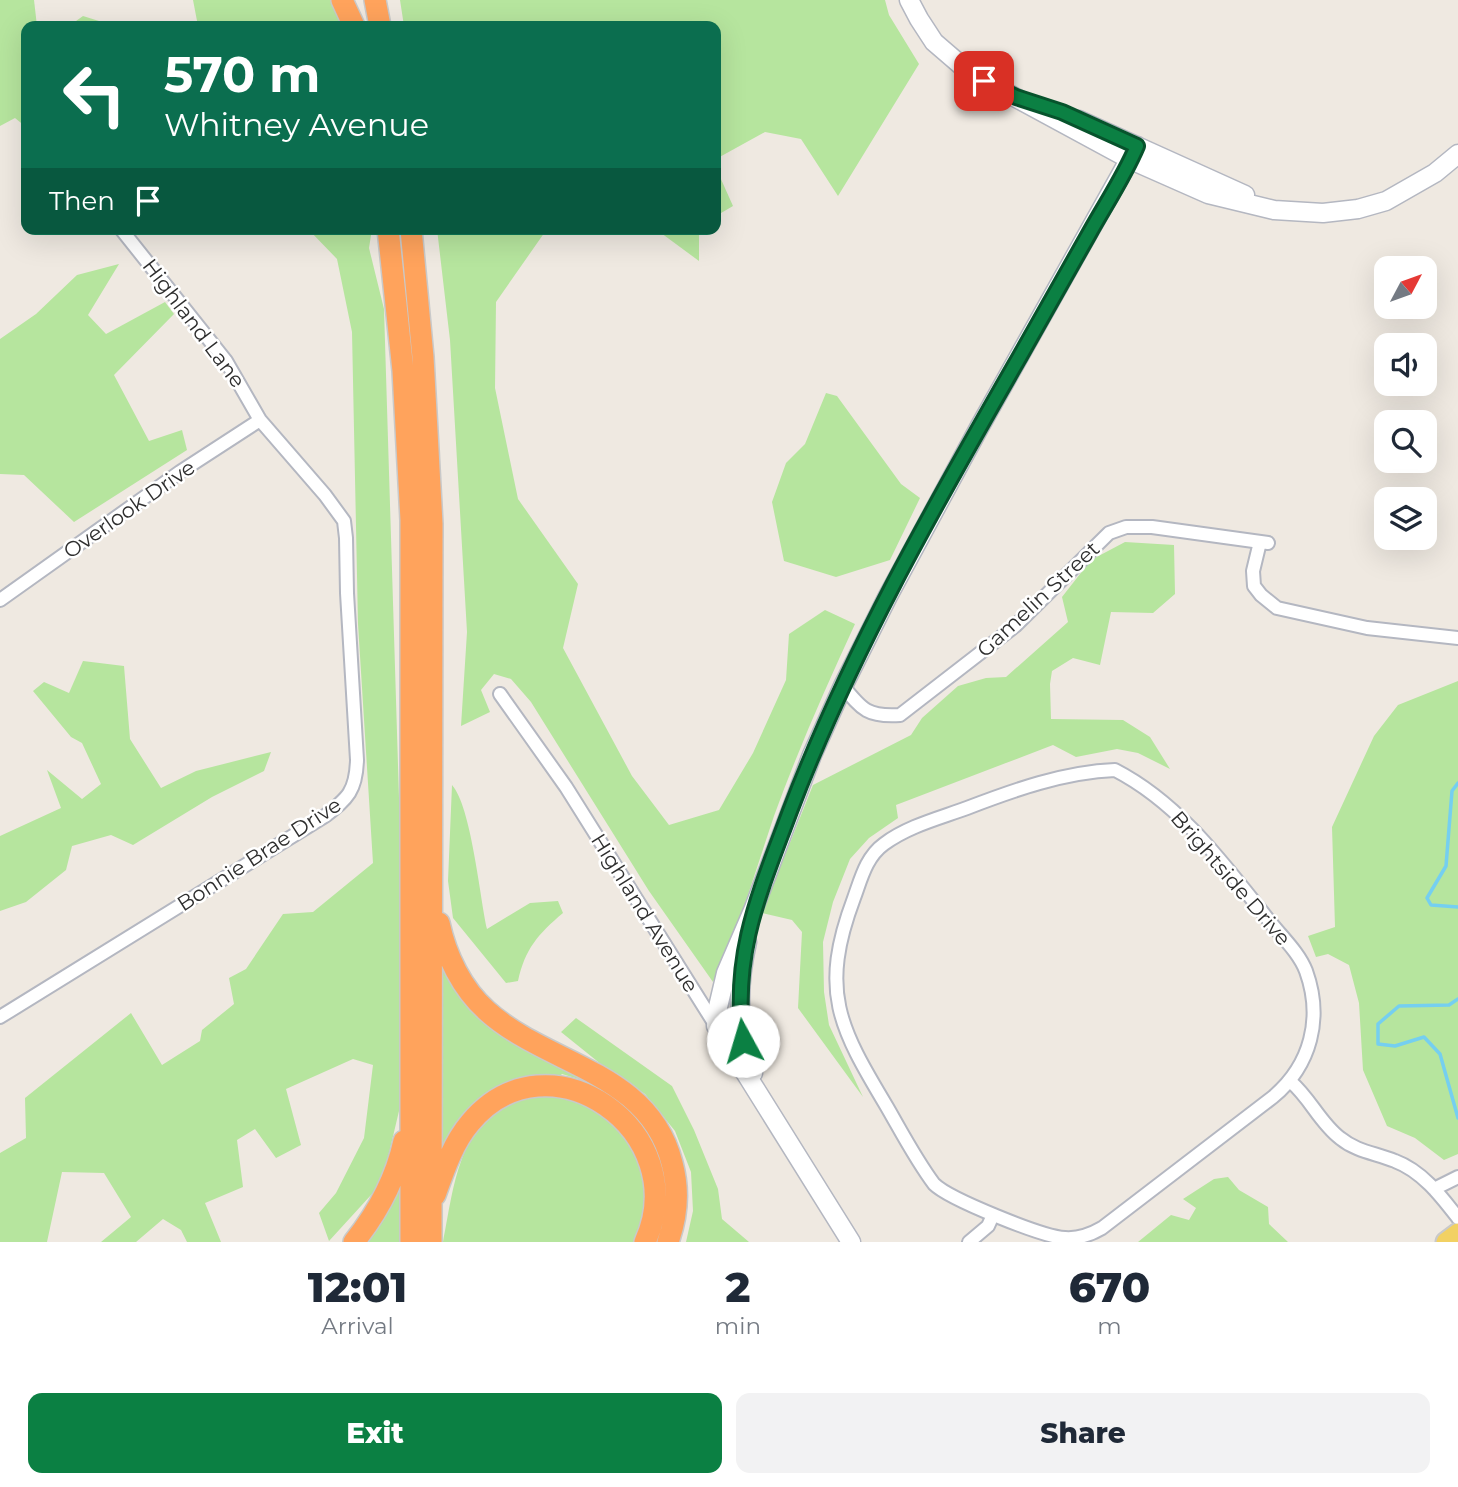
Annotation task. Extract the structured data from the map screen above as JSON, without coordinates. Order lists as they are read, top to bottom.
{
  "streets": {
    "street": [
      "Highland Lane",
      "Overlook Drive",
      "Gamelin Street",
      "Bonnie Brae Drive",
      "Brightside Drive",
      "Highland Avenue"
    ]
  },
  "crossings": [
    ["Highland Lane", "Overlook Drive"],
    ["Highland Lane", "Bonnie Brae Drive"],
    ["Overlook Drive", "Bonnie Brae Drive"]
  ],
  "north": "top right",
  "page": {
    "turn": ["570 m", "Whitney Avenue"],
    "then": "Then",
    "eta": [
      "12:01",
      "Arrival",
      "2",
      "min",
      "670",
      "m"
    ],
    "buttons": ["Exit", "Share"]
  }
}
